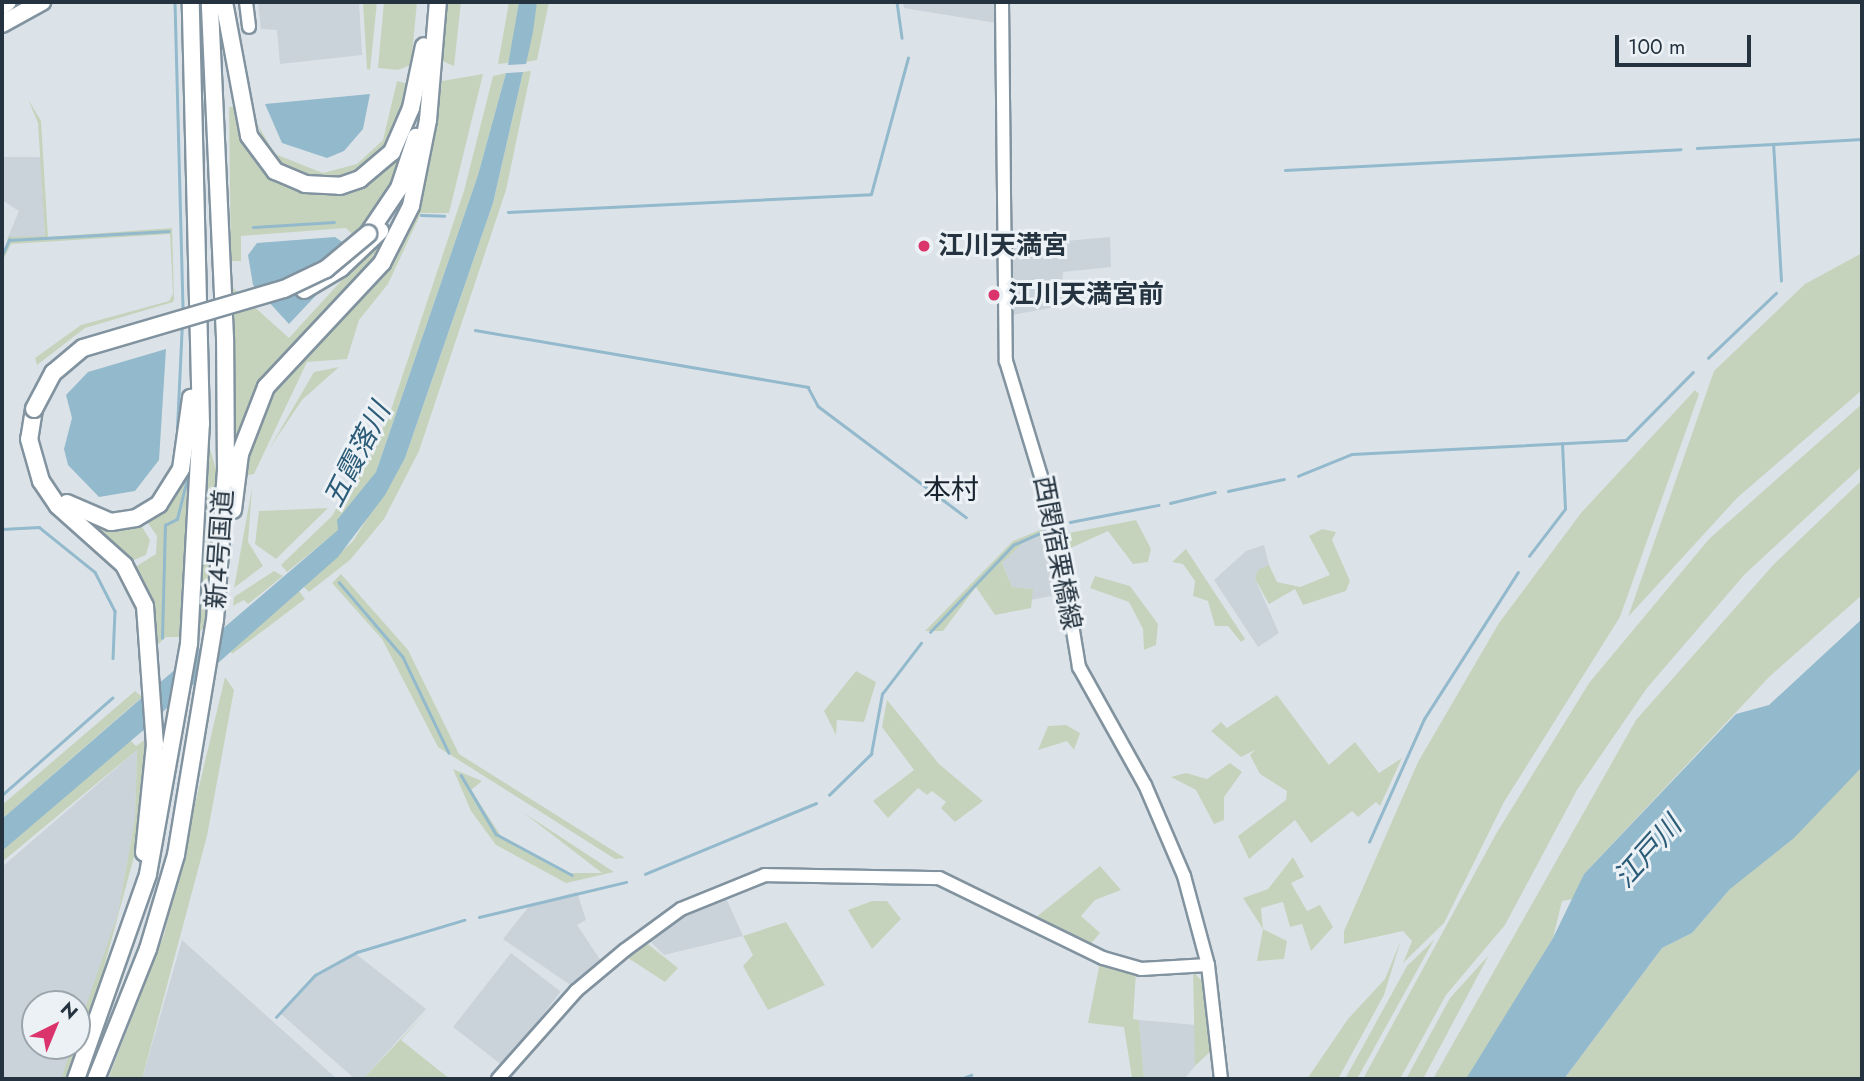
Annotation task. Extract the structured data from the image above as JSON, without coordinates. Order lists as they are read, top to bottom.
{
  "streets": {
    "highway": ["新4号国道"],
    "main road": ["西関宿栗橋線"]
  },
  "districts": ["本村"],
  "water": ["五霞落川", "江戸川"],
  "places": ["江川天満宮", "江川天満宮前"],
  "scale_bar": "100 m",
  "north": "top right"
}
